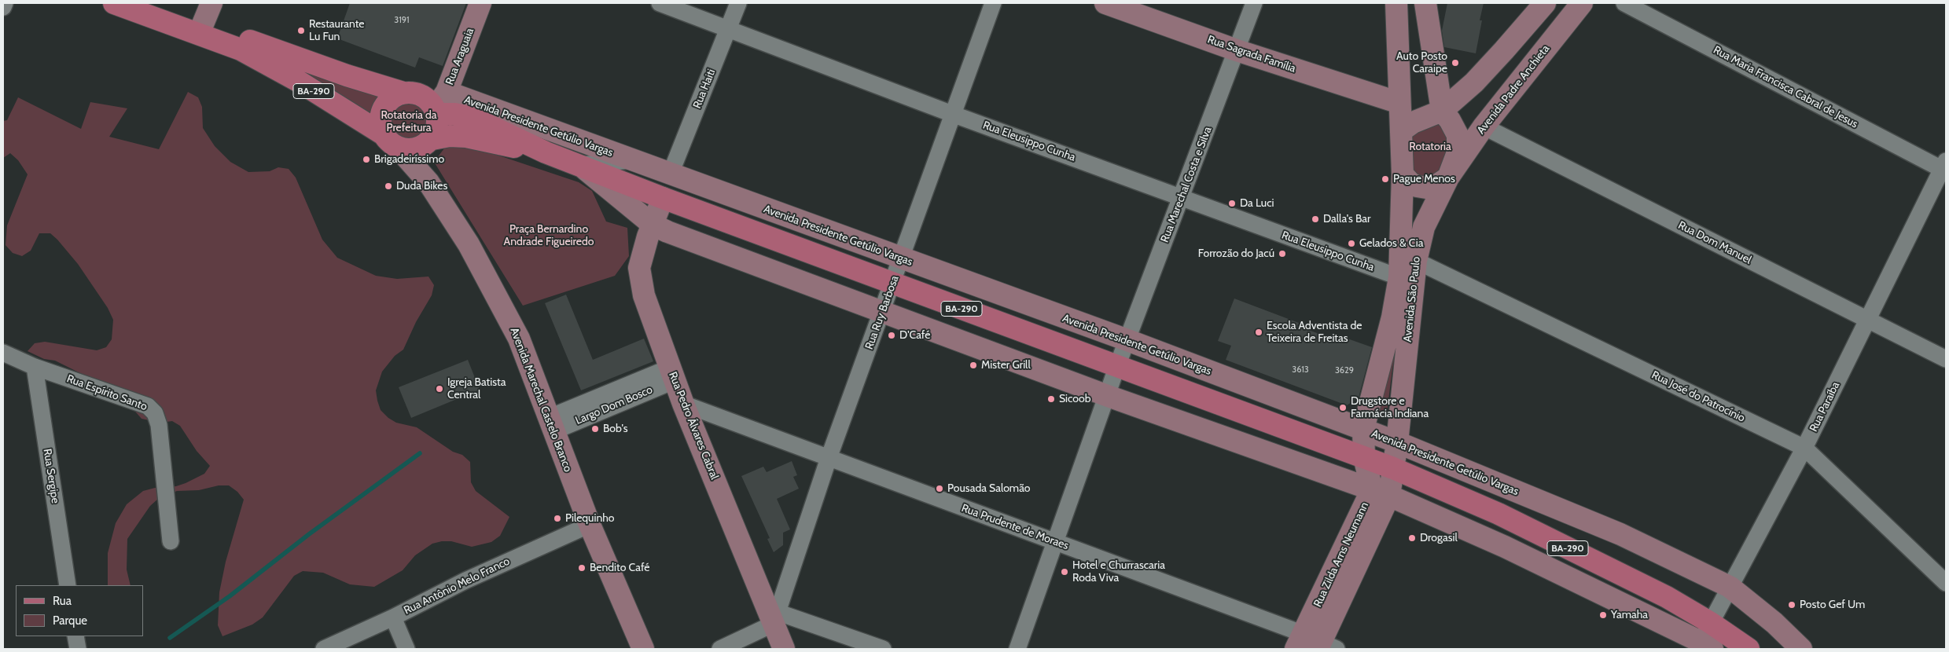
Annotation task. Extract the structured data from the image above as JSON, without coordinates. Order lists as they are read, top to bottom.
{
  "streets": {
    "main road": ["BA-290", "Avenida Presidente Getúlio Vargas"],
    "street": [
      "Rua Sagrada Família",
      "Rua Araguaia",
      "Rua Maria Francisca Cabral de Jesus",
      "Rua Haiti",
      "Avenida Padre Anchieta",
      "Rua Eleusippo Cunha",
      "Rua Marechal Costa e Silva",
      "Rua Dom Manuel",
      "Avenida São Paulo",
      "Rua Ruy Barbosa",
      "Rua Espírito Santo",
      "Rua José do Patrocínio",
      "Avenida Marechal Castelo Branco",
      "Largo Dom Bosco",
      "Rua Paraíba",
      "Rua Pedro Álvares Cabral",
      "Rua Sergipe",
      "Rua Prudente de Moraes",
      "Rua Zilda Arns Neumann",
      "Rua Antônio Melo Franco"
    ]
  },
  "crossings": [
    ["Rua Sagrada Família", "Rua Marechal Costa e Silva"],
    ["Rua Sagrada Família", "Avenida São Paulo"],
    ["Rua Araguaia", "BA-290"],
    ["Rua Araguaia", "Avenida Presidente Getúlio Vargas"],
    ["Rua Araguaia", "Avenida Marechal Castelo Branco"],
    ["Rua Maria Francisca Cabral de Jesus", "Rua Paraíba"],
    ["Rua Haiti", "Avenida Presidente Getúlio Vargas"],
    ["Rua Haiti", "Rua Eleusippo Cunha"],
    ["Avenida Padre Anchieta", "Rua Dom Manuel"],
    ["Avenida Padre Anchieta", "Avenida São Paulo"],
    ["BA-290", "Avenida Presidente Getúlio Vargas"],
    ["BA-290", "Avenida Marechal Castelo Branco"],
    ["Avenida Presidente Getúlio Vargas", "Rua Marechal Costa e Silva"],
    ["Avenida Presidente Getúlio Vargas", "Avenida São Paulo"],
    ["Avenida Presidente Getúlio Vargas", "Rua Ruy Barbosa"],
    ["Avenida Presidente Getúlio Vargas", "Avenida Marechal Castelo Branco"],
    ["Avenida Presidente Getúlio Vargas", "Rua Paraíba"],
    ["Avenida Presidente Getúlio Vargas", "Rua Pedro Álvares Cabral"],
    ["Avenida Presidente Getúlio Vargas", "Rua Zilda Arns Neumann"],
    ["Rua Eleusippo Cunha", "Rua Marechal Costa e Silva"],
    ["Rua Eleusippo Cunha", "Avenida São Paulo"],
    ["Rua Eleusippo Cunha", "Rua Ruy Barbosa"],
    ["Rua Dom Manuel", "Rua Paraíba"],
    ["Avenida São Paulo", "Rua José do Patrocínio"],
    ["Avenida São Paulo", "Rua Zilda Arns Neumann"],
    ["Rua Ruy Barbosa", "Rua Pedro Álvares Cabral"],
    ["Rua Ruy Barbosa", "Rua Prudente de Moraes"],
    ["Rua Espírito Santo", "Rua Sergipe"],
    ["Rua José do Patrocínio", "Rua Paraíba"],
    ["Avenida Marechal Castelo Branco", "Largo Dom Bosco"],
    ["Avenida Marechal Castelo Branco", "Rua Antônio Melo Franco"],
    ["Largo Dom Bosco", "Rua Pedro Álvares Cabral"],
    ["Rua Pedro Álvares Cabral", "Rua Prudente de Moraes"],
    ["Rua Prudente de Moraes", "Rua Zilda Arns Neumann"]
  ],
  "parks": ["Rotatoria da Prefeitura", "Rotatoria", "Praça Bernardino Andrade Figueiredo"],
  "places": [
    "Restaurante Lu Fun",
    "Auto Posto Caraipe",
    "Brigadeiríssimo",
    "Pague Menos",
    "Duda Bikes",
    "Da Luci",
    "Dalla's Bar",
    "Gelados & Cia",
    "Forrozão do Jacú",
    "Escola Adventista de Teixeira de Freitas",
    "D'Café",
    "Mister Grill",
    "Igreja Batista Central",
    "Sicoob",
    "Drugstore e Farmácia Indiana",
    "Bob's",
    "Pousada Salomão",
    "Pilequinho",
    "Drogasil",
    "Bendito Café",
    "Hotel e Churrascaria Roda Viva",
    "Posto Gef Um",
    "Yamaha"
  ],
  "house_numbers": ["3191", "3613", "3629"],
  "legend": ["Rua", "Parque"]
}
